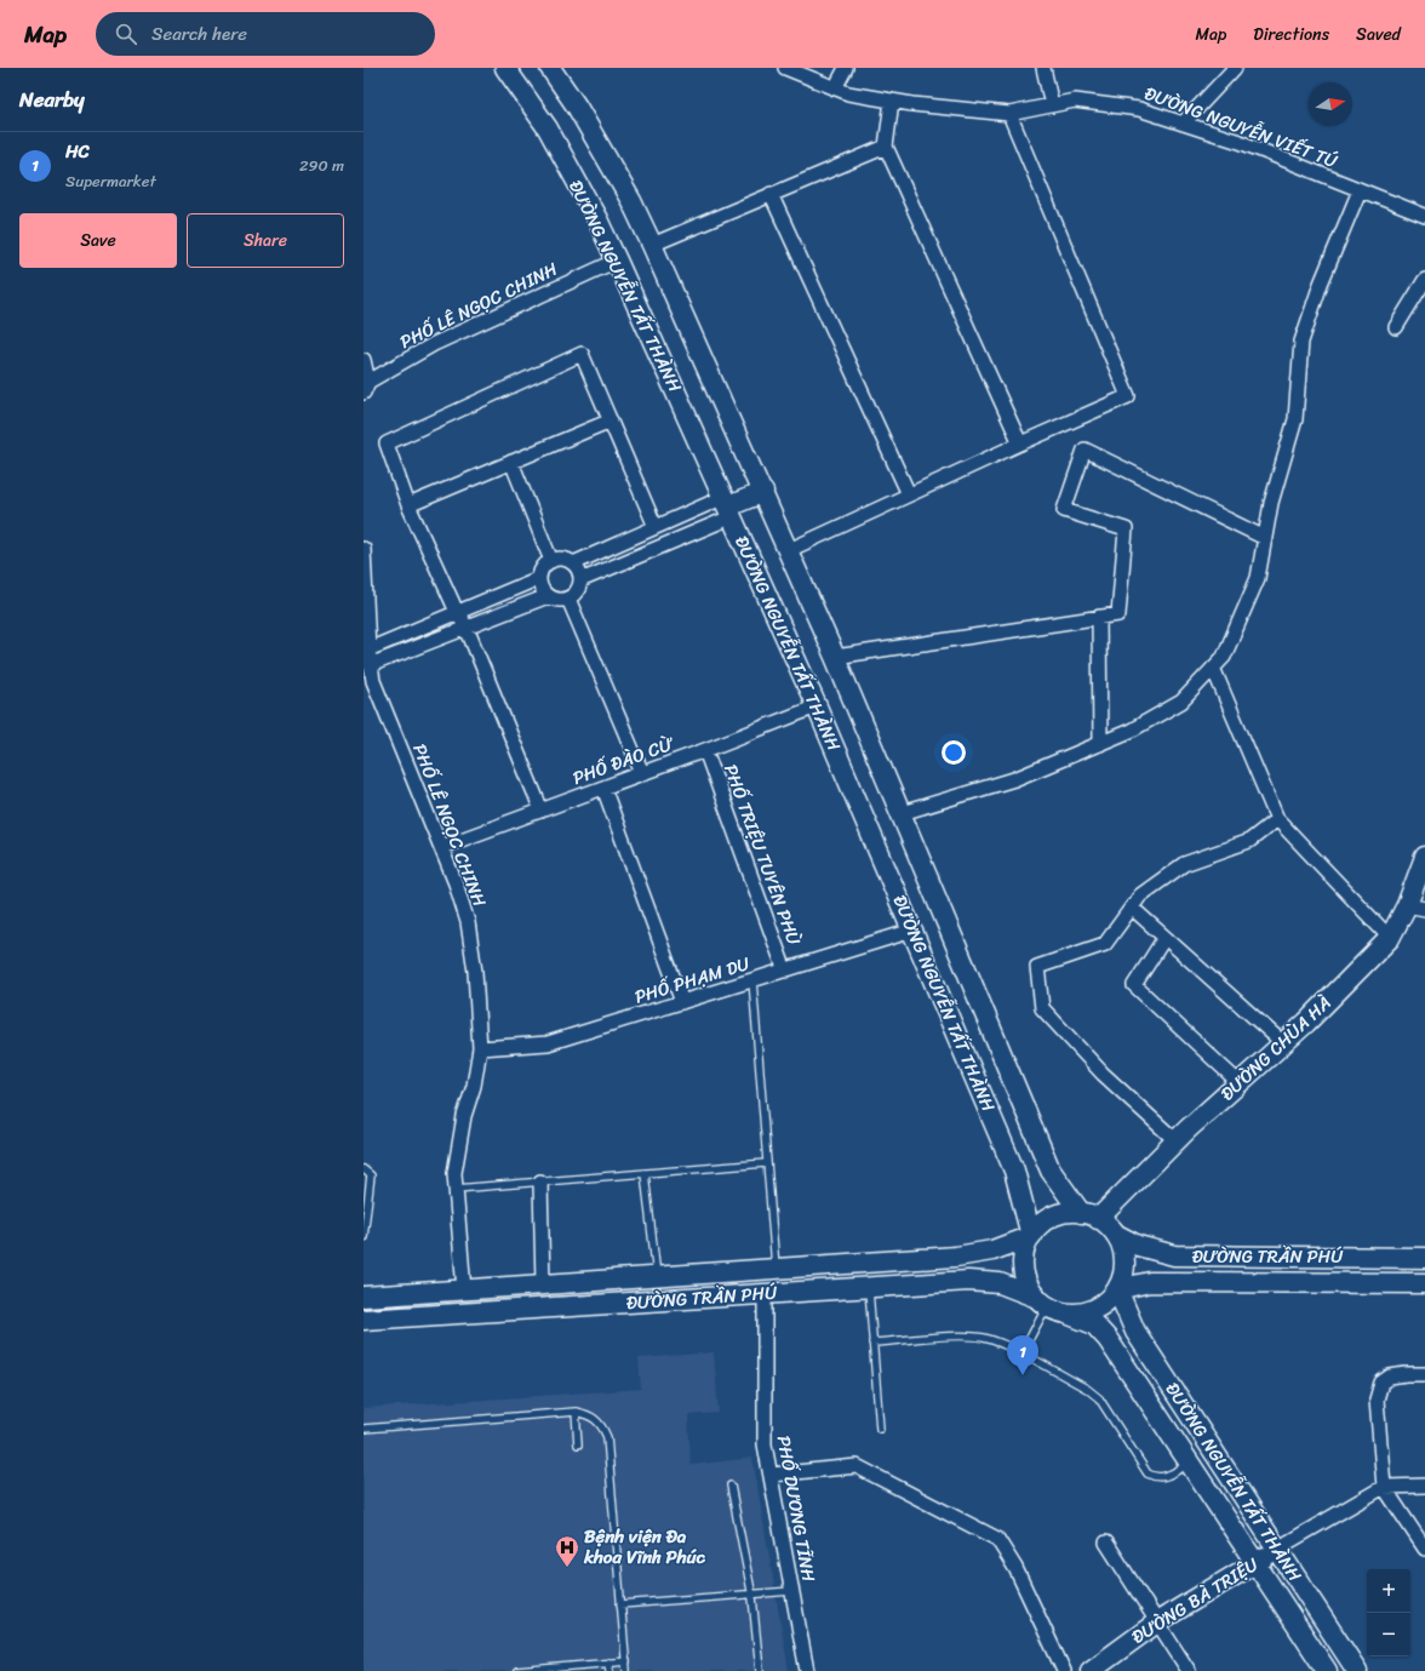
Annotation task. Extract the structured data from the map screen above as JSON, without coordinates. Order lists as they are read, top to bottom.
{
  "streets": {
    "main road": [
      "ĐƯỜNG NGUYỄN TẤT THÀNH",
      "ĐƯỜNG CHÙA HÀ",
      "ĐƯỜNG TRẦN PHÚ",
      "ĐƯỜNG BÀ TRIỆU"
    ],
    "street": [
      "ĐƯỜNG NGUYỄN VIẾT TÚ",
      "PHỐ LÊ NGỌC CHINH",
      "PHỐ ĐÀO CỪ",
      "PHỐ TRIỆU TUYÊN PHÙ",
      "PHỐ PHẠM DU",
      "PHỐ DƯƠNG TĨNH"
    ]
  },
  "crossings": [
    ["ĐƯỜNG NGUYỄN TẤT THÀNH", "PHỐ LÊ NGỌC CHINH"],
    ["ĐƯỜNG NGUYỄN TẤT THÀNH", "PHỐ ĐÀO CỪ"],
    ["ĐƯỜNG NGUYỄN TẤT THÀNH", "PHỐ PHẠM DU"],
    ["ĐƯỜNG NGUYỄN TẤT THÀNH", "ĐƯỜNG CHÙA HÀ"],
    ["ĐƯỜNG NGUYỄN TẤT THÀNH", "ĐƯỜNG TRẦN PHÚ"],
    ["ĐƯỜNG NGUYỄN TẤT THÀNH", "ĐƯỜNG BÀ TRIỆU"],
    ["PHỐ LÊ NGỌC CHINH", "PHỐ ĐÀO CỪ"],
    ["PHỐ LÊ NGỌC CHINH", "PHỐ PHẠM DU"],
    ["PHỐ LÊ NGỌC CHINH", "ĐƯỜNG TRẦN PHÚ"],
    ["PHỐ ĐÀO CỪ", "PHỐ TRIỆU TUYÊN PHÙ"],
    ["PHỐ TRIỆU TUYÊN PHÙ", "PHỐ PHẠM DU"],
    ["ĐƯỜNG CHÙA HÀ", "ĐƯỜNG TRẦN PHÚ"],
    ["ĐƯỜNG TRẦN PHÚ", "PHỐ DƯƠNG TĨNH"]
  ],
  "places": {
    "hospital": ["Bệnh viện Đa khoa Vĩnh Phúc"]
  },
  "north": "right",
  "page": {
    "header": "Map",
    "search": "Search here",
    "nav": ["Map", "Directions", "Saved"],
    "heading": "Nearby",
    "list": [
      {
        "mark": "1",
        "name": "HC",
        "note": "Supermarket",
        "value": "290 m"
      }
    ],
    "buttons": ["Save", "Share"],
    "pins": "1",
    "map_buttons": ["+", "−"]
  }
}
